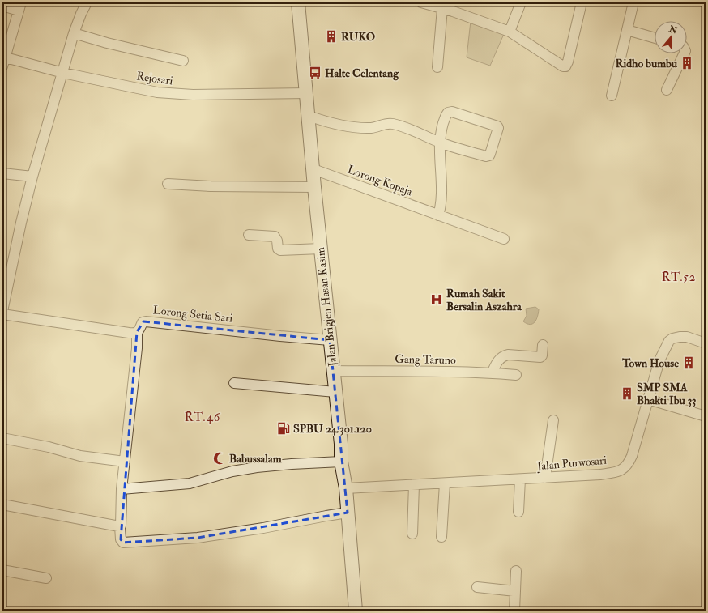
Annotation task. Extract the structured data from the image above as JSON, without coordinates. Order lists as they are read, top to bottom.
{
  "streets": {
    "street": [
      "Rejosari",
      "Lorong Kopaja",
      "Jalan Brigjen Hasan Kasim",
      "Lorong Setia Sari",
      "Gang Taruno",
      "Jalan Purwosari"
    ]
  },
  "crossings": [
    ["Rejosari", "Jalan Brigjen Hasan Kasim"],
    ["Lorong Kopaja", "Jalan Brigjen Hasan Kasim"],
    ["Jalan Brigjen Hasan Kasim", "Lorong Setia Sari"],
    ["Jalan Brigjen Hasan Kasim", "Gang Taruno"],
    ["Jalan Brigjen Hasan Kasim", "Jalan Purwosari"]
  ],
  "districts": ["RT.52", "RT.46"],
  "places": {
    "building": [
      "RUKO",
      "Ridho bumbu",
      "Town House",
      "SMP SMA Bhakti Ibu 33"
    ],
    "bus stop": ["Halte Celentang"],
    "hospital": ["Rumah Sakit Bersalin Aszahra"],
    "fuel station": ["SPBU 24.301.120"],
    "mosque": ["Babussalam"]
  },
  "north": "top"
}
